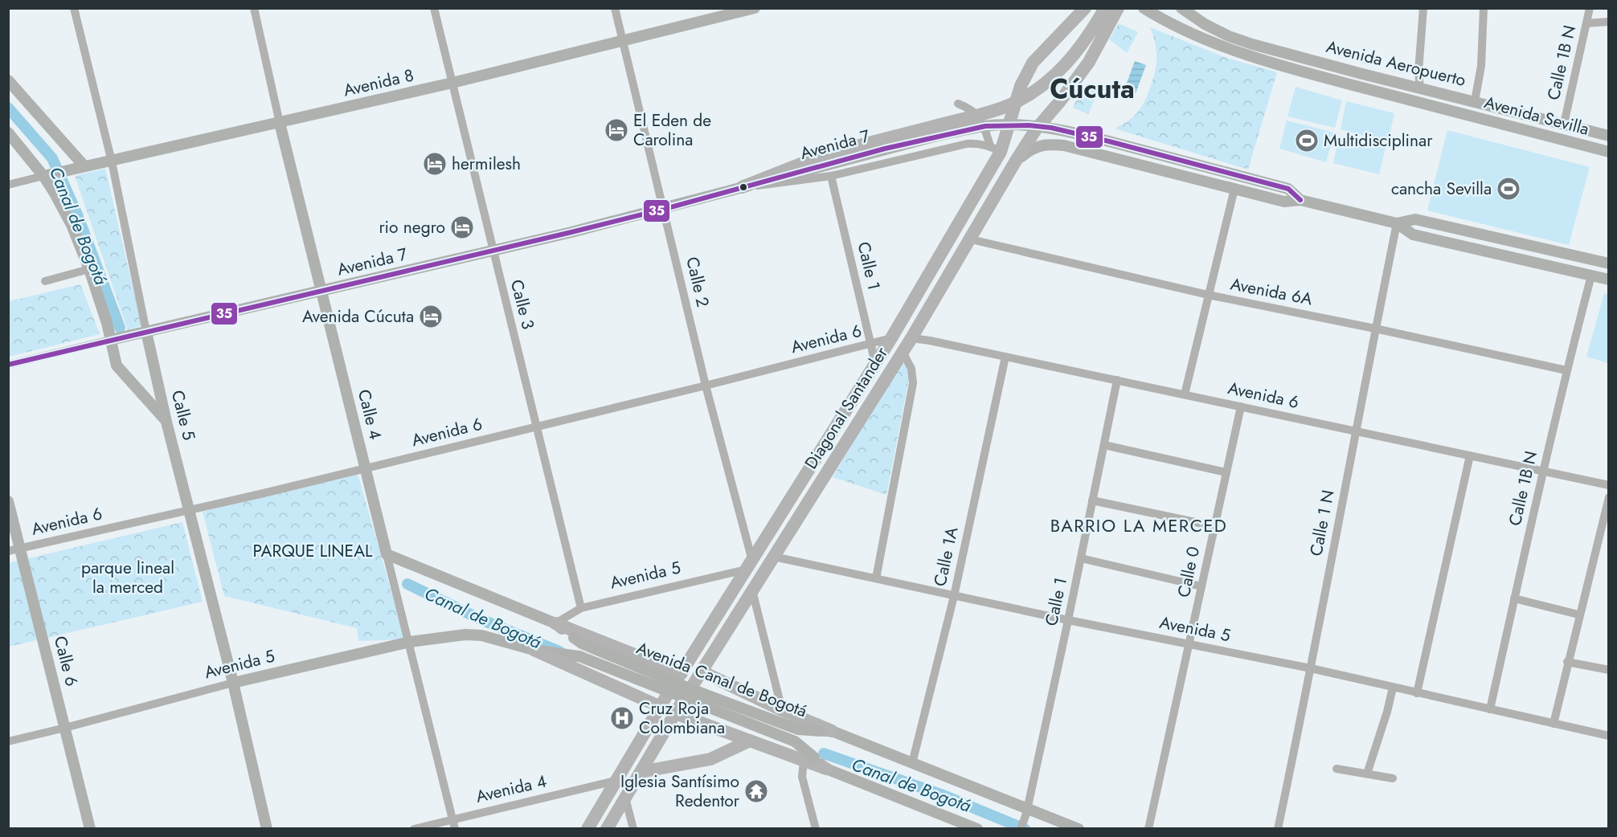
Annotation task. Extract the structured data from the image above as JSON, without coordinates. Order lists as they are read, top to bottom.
{
  "streets": {
    "main road": [
      "Avenida Aeropuerto",
      "Avenida 8",
      "Avenida Sevilla",
      "Avenida 7",
      "Diagonal Santander",
      "Calle 4",
      "Calle 5",
      "Avenida 5",
      "Calle 6",
      "Avenida Canal de Bogotá"
    ],
    "street": [
      "Calle 1B N",
      "Calle 1",
      "Calle 2",
      "Avenida 6A",
      "Calle 3",
      "Avenida 6",
      "Calle 1 N",
      "Calle 1A",
      "Calle 0",
      "Avenida 4"
    ]
  },
  "crossings": [
    ["Calle 1B N", "Avenida Aeropuerto"],
    ["Calle 1B N", "Avenida 6A"],
    ["Calle 1B N", "Avenida 6"],
    ["Calle 1B N", "Avenida 5"],
    ["Avenida 8", "Calle 2"],
    ["Avenida 8", "Calle 3"],
    ["Avenida 8", "Calle 4"],
    ["Avenida 8", "Calle 5"],
    ["Avenida 7", "Calle 1"],
    ["Avenida 7", "Calle 2"],
    ["Avenida 7", "Calle 3"],
    ["Avenida 7", "Diagonal Santander"],
    ["Avenida 7", "Calle 4"],
    ["Avenida 7", "Calle 5"],
    ["Calle 1", "Avenida 6"],
    ["Calle 1", "Diagonal Santander"],
    ["Calle 1", "Avenida 5"],
    ["Calle 1", "Avenida Canal de Bogotá"],
    ["Calle 2", "Avenida 6"],
    ["Calle 2", "Diagonal Santander"],
    ["Calle 2", "Avenida 5"],
    ["Avenida 6A", "Diagonal Santander"],
    ["Avenida 6A", "Calle 1 N"],
    ["Calle 3", "Avenida 6"],
    ["Calle 3", "Avenida 5"],
    ["Avenida 6", "Diagonal Santander"],
    ["Avenida 6", "Calle 4"],
    ["Avenida 6", "Calle 5"],
    ["Avenida 6", "Calle 1 N"],
    ["Avenida 6", "Calle 1A"],
    ["Avenida 6", "Calle 0"],
    ["Avenida 6", "Calle 6"],
    ["Diagonal Santander", "Avenida 5"],
    ["Diagonal Santander", "Avenida 4"],
    ["Calle 4", "Avenida 5"],
    ["Calle 4", "Avenida Canal de Bogotá"],
    ["Calle 4", "Avenida 4"],
    ["Calle 5", "Avenida 5"],
    ["Calle 1 N", "Avenida 5"],
    ["Calle 1A", "Avenida 5"],
    ["Calle 1A", "Avenida Canal de Bogotá"],
    ["Calle 0", "Avenida 5"],
    ["Avenida 5", "Calle 6"],
    ["Avenida 5", "Avenida Canal de Bogotá"]
  ],
  "districts": ["Cúcuta", "BARRIO LA MERCED"],
  "water": ["Canal de Bogotá"],
  "parks": ["PARQUE LINEAL", "parque lineal la merced"],
  "places": {
    "hotel": [
      "El Eden de Carolina",
      "hermilesh",
      "rio negro",
      "Avenida Cúcuta"
    ],
    "sports": ["Multidisciplinar", "cancha Sevilla"],
    "hospital": ["Cruz Roja Colombiana"],
    "temple": ["Iglesia Santísimo Redentor"]
  },
  "lines": ["transit line 35"]
}
